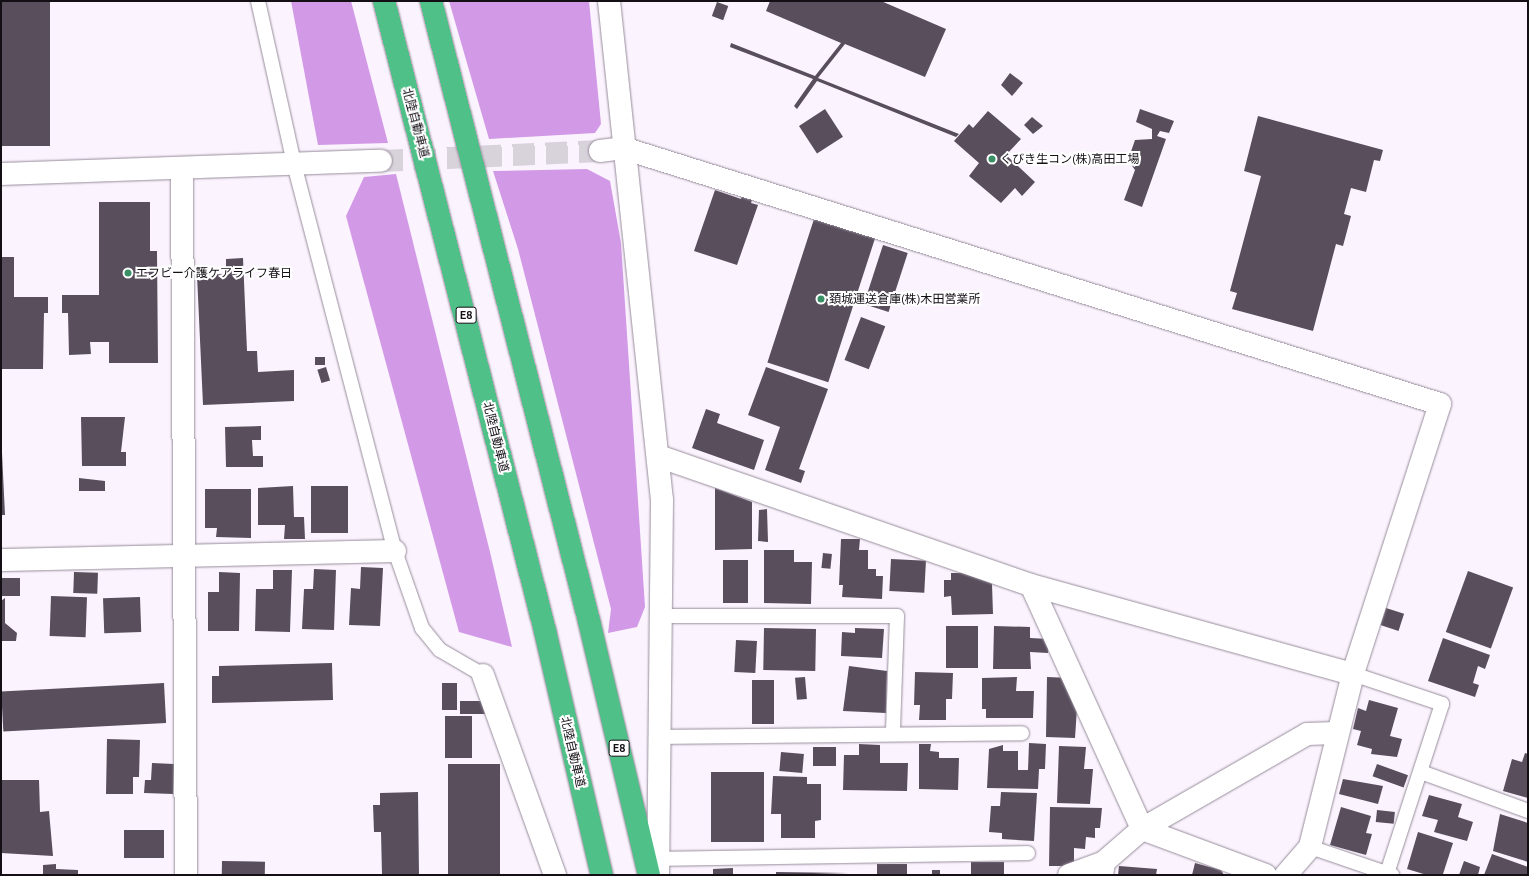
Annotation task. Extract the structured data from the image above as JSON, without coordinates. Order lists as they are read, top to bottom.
{
  "streets": {
    "highway": ["北陸自動車道", "E8"]
  },
  "places": ["くびき生コン(株)高田工場", "エフビー介護ケアライフ春日", "頚城運送倉庫(株)木田営業所"]
}
